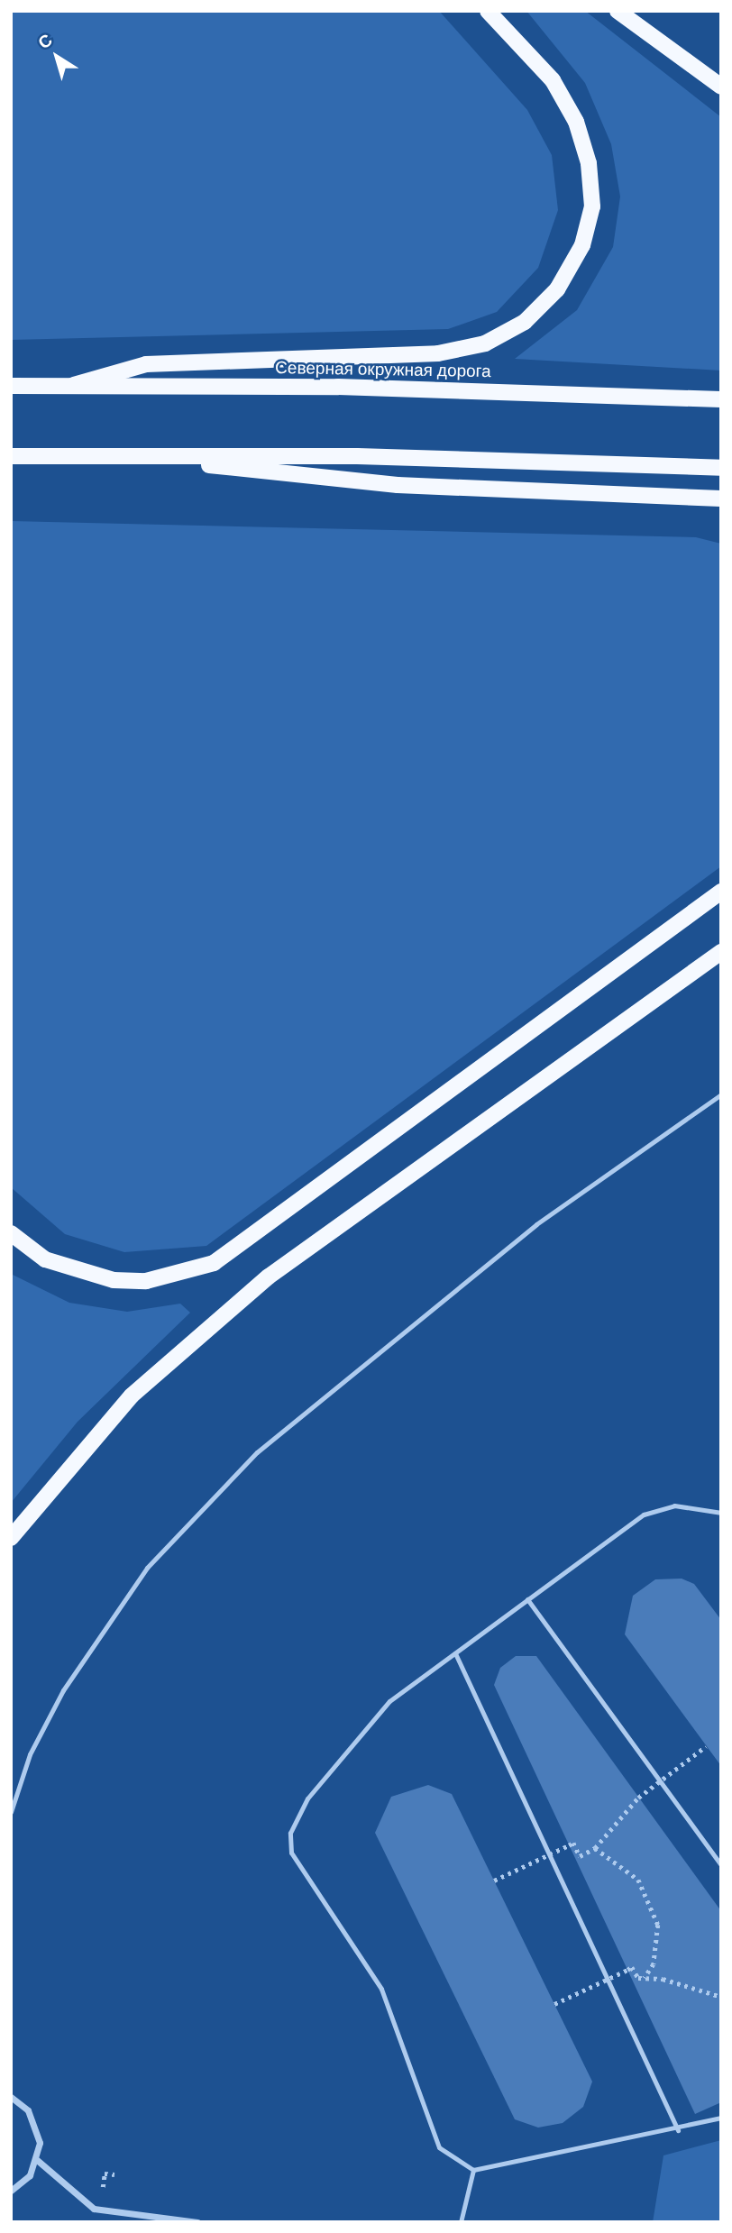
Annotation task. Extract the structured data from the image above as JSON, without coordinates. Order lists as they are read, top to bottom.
{
  "streets": {
    "main road": ["Северная окружная дорога"]
  },
  "north": "top left"
}
